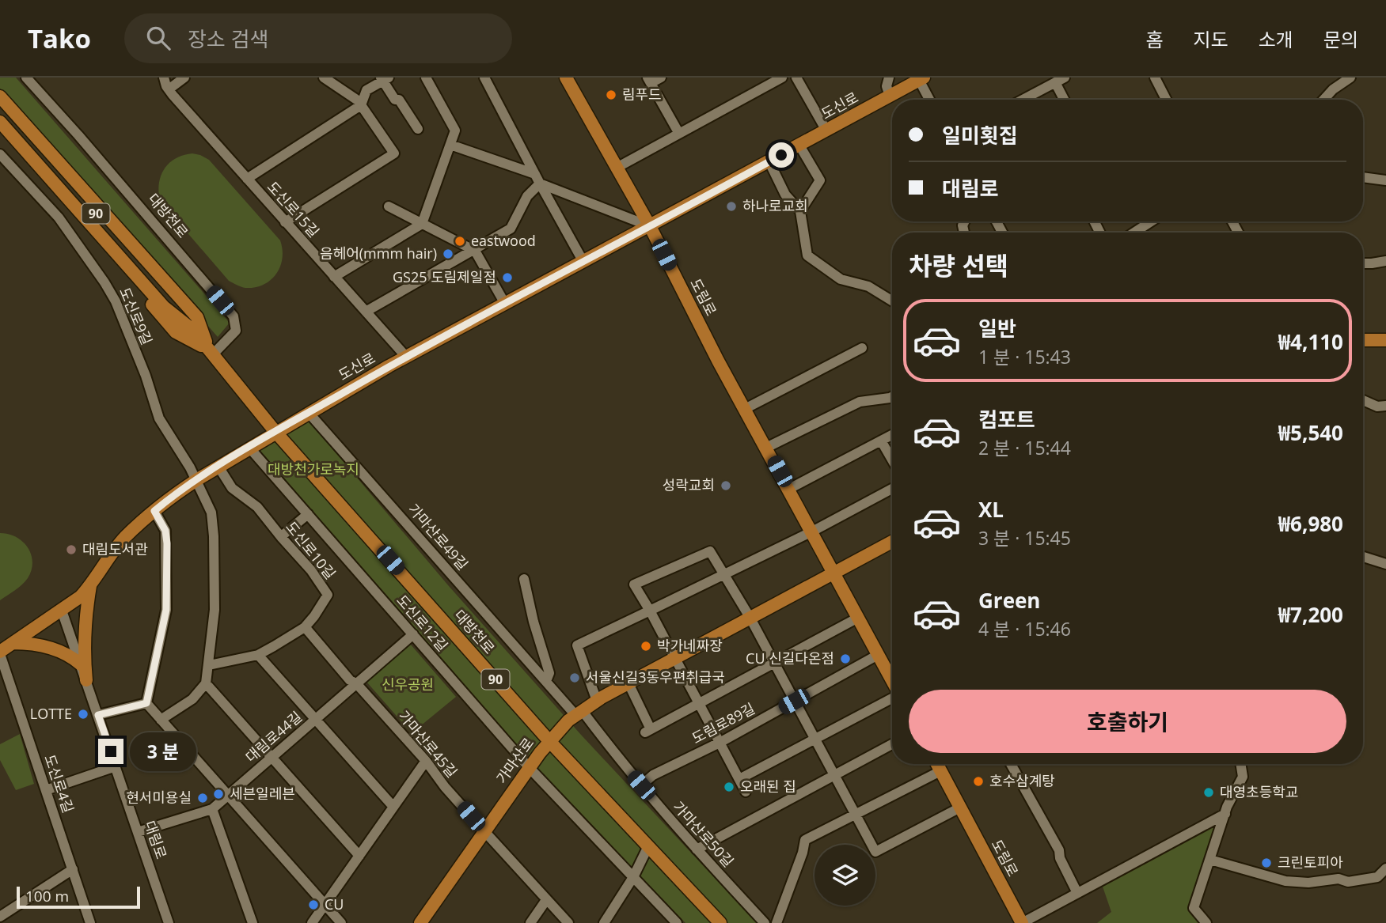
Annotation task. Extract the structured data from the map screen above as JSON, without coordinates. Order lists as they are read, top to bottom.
{
  "streets": {
    "main road": [
      "도신로",
      "90",
      "대방천로",
      "도림로",
      "가마산로"
    ],
    "street": [
      "도신로15길",
      "도신로9길",
      "가마산로49길",
      "도신로10길",
      "도신로12길",
      "도림로89길",
      "대림로44길",
      "가마산로45길",
      "도신로4길",
      "가마산로50길",
      "대림로"
    ]
  },
  "crossings": [
    ["도신로", "도신로15길"],
    ["도신로", "대방천로"],
    ["도신로", "도림로"],
    ["도신로", "도신로9길"],
    ["도신로", "가마산로49길"],
    ["도신로", "도신로10길"],
    ["도신로", "도신로12길"],
    ["도신로", "도신로4길"],
    ["도신로", "대림로"],
    ["대방천로", "가마산로"],
    ["도림로", "도림로89길"],
    ["도림로", "가마산로"],
    ["도신로9길", "도신로10길"],
    ["가마산로49길", "가마산로"],
    ["가마산로49길", "가마산로50길"],
    ["도신로10길", "가마산로45길"],
    ["도신로12길", "대림로44길"],
    ["도신로12길", "가마산로"],
    ["도림로89길", "가마산로50길"],
    ["대림로44길", "가마산로45길"],
    ["대림로44길", "대림로"],
    ["가마산로45길", "가마산로"],
    ["가마산로", "가마산로50길"]
  ],
  "parks": ["대방천가로녹지", "신우공원"],
  "places": [
    "림푸드",
    "하나로교회",
    "eastwood",
    "음헤어(mmm hair)",
    "GS25 도림제일점",
    "성락교회",
    "대림도서관",
    "박가네짜장",
    "CU 신길다온점",
    "서울신길3동우편취급국",
    "LOTTE",
    "호수삼계탕",
    "오래된 집",
    "대영초등학교",
    "세븐일레븐",
    "현서미용실",
    "크린토피아",
    "CU"
  ],
  "scale_bar": "100 m",
  "page": {
    "header": "Tako",
    "search": "장소 검색",
    "nav": [
      "홈",
      "지도",
      "소개",
      "문의"
    ],
    "banner": ["일미횟집", "대림로"],
    "heading": "차량 선택",
    "list": [
      {
        "name": "일반",
        "note": "1 분 · 15:43",
        "value": "₩4,110"
      },
      {
        "name": "컴포트",
        "note": "2 분 · 15:44",
        "value": "₩5,540"
      },
      {
        "name": "XL",
        "note": "3 분 · 15:45",
        "value": "₩6,980"
      },
      {
        "name": "Green",
        "note": "4 분 · 15:46",
        "value": "₩7,200"
      }
    ],
    "buttons": "호출하기",
    "bubble": "3 분",
    "scale": "100 m"
  }
}
